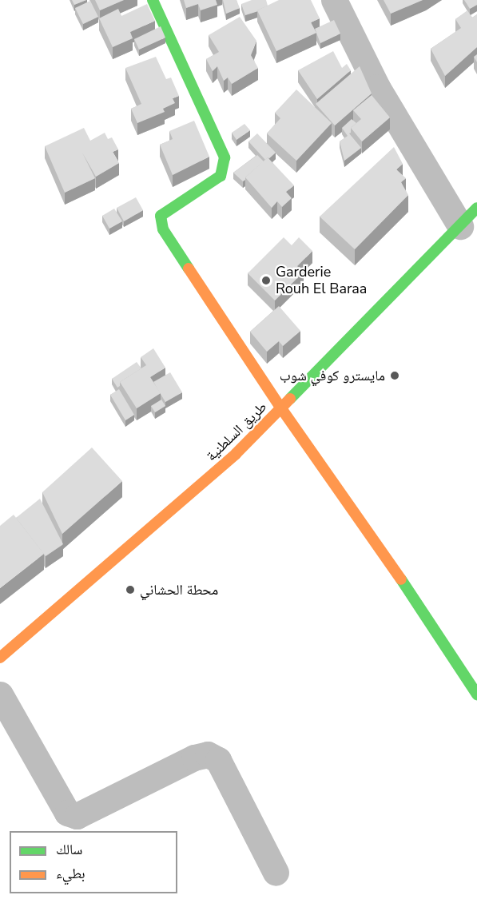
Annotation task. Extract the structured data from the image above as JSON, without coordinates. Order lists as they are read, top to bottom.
{
  "streets": {
    "street": ["طريق السلطنية"]
  },
  "places": ["Garderie Rouh El Baraa", "مايسترو كوفي شوب", "محطة الحشاني"],
  "legend": ["سالك", "بطيء"]
}
